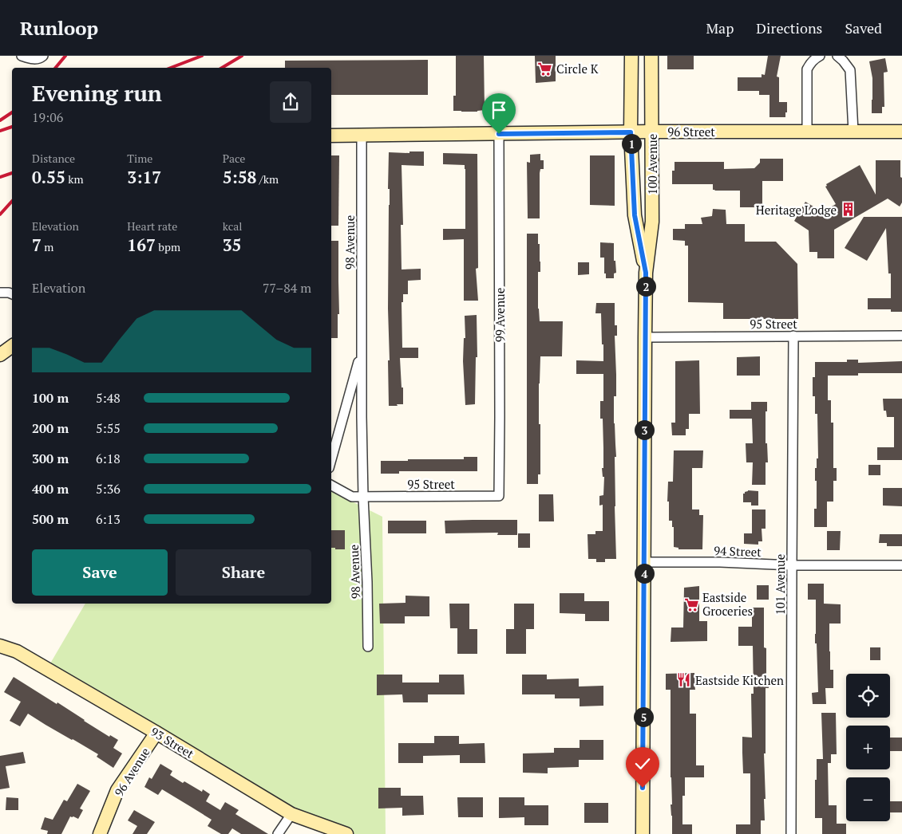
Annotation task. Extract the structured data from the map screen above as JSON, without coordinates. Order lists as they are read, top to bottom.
{
  "streets": {
    "street": [
      "96 Street",
      "100 Avenue",
      "98 Avenue",
      "99 Avenue",
      "95 Street",
      "94 Street",
      "101 Avenue",
      "93 Street",
      "96 Avenue"
    ]
  },
  "crossings": [
    ["96 Street", "100 Avenue"],
    ["96 Street", "98 Avenue"],
    ["96 Street", "99 Avenue"],
    ["100 Avenue", "95 Street"],
    ["100 Avenue", "94 Street"],
    ["98 Avenue", "95 Street"],
    ["99 Avenue", "95 Street"],
    ["95 Street", "101 Avenue"],
    ["94 Street", "101 Avenue"],
    ["93 Street", "96 Avenue"]
  ],
  "places": {
    "supermarket": ["Circle K", "Eastside Groceries"],
    "building": ["Heritage Lodge"],
    "restaurant": ["Eastside Kitchen"]
  },
  "page": {
    "header": "Runloop",
    "nav": ["Map", "Directions", "Saved"],
    "heading": ["Evening run", "19:06"],
    "pins": [
      "1",
      "2",
      "3",
      "4",
      "5"
    ],
    "stats": [
      ["Distance", "0.55 km"],
      ["Time", "3:17"],
      ["Pace", "5:58 /km"],
      ["Elevation", "7 m"],
      ["Heart rate", "167 bpm"],
      ["kcal", "35"]
    ],
    "chart": ["Elevation", "77–84 m"],
    "list": [
      {
        "name": "100 m",
        "note": "5:48"
      },
      {
        "name": "200 m",
        "note": "5:55"
      },
      {
        "name": "300 m",
        "note": "6:18"
      },
      {
        "name": "400 m",
        "note": "5:36"
      },
      {
        "name": "500 m",
        "note": "6:13"
      }
    ],
    "buttons": ["Save", "Share"],
    "map_buttons": ["+", "−"]
  }
}
